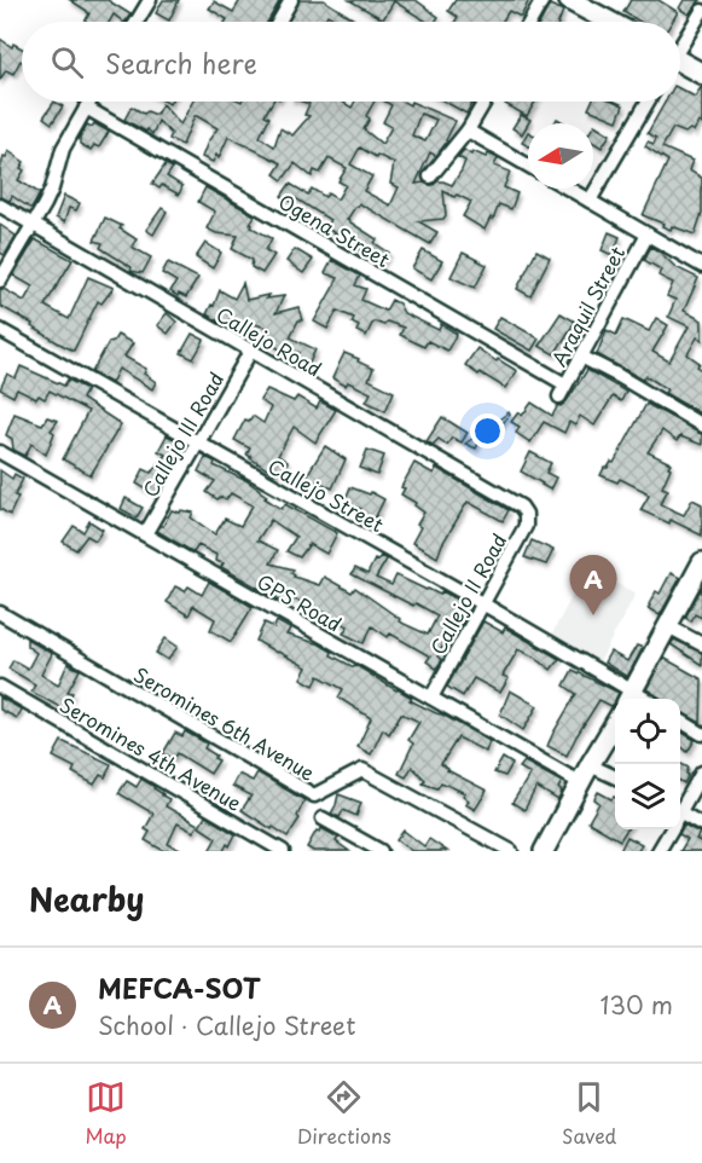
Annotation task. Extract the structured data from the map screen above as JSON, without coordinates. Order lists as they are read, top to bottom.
{
  "streets": {
    "street": [
      "Ogena Street",
      "Araquil Street",
      "Callejo Road",
      "Callejo III Road",
      "Callejo Street",
      "Callejo II Road",
      "GPS Road",
      "Seromines 6th Avenue",
      "Seromines 4th Avenue"
    ]
  },
  "crossings": [
    ["Ogena Street", "Araquil Street"],
    ["Callejo Road", "Callejo III Road"],
    ["Callejo Road", "Callejo II Road"],
    ["Callejo III Road", "Callejo Street"],
    ["Callejo III Road", "GPS Road"],
    ["Callejo Street", "Callejo II Road"],
    ["Callejo II Road", "GPS Road"]
  ],
  "north": "left",
  "page": {
    "search": "Search here",
    "pins": "A",
    "heading": "Nearby",
    "list": [
      {
        "mark": "A",
        "name": "MEFCA-SOT",
        "note": "School · Callejo Street",
        "value": "130 m"
      }
    ],
    "nav": ["Map", "Directions", "Saved"]
  }
}
